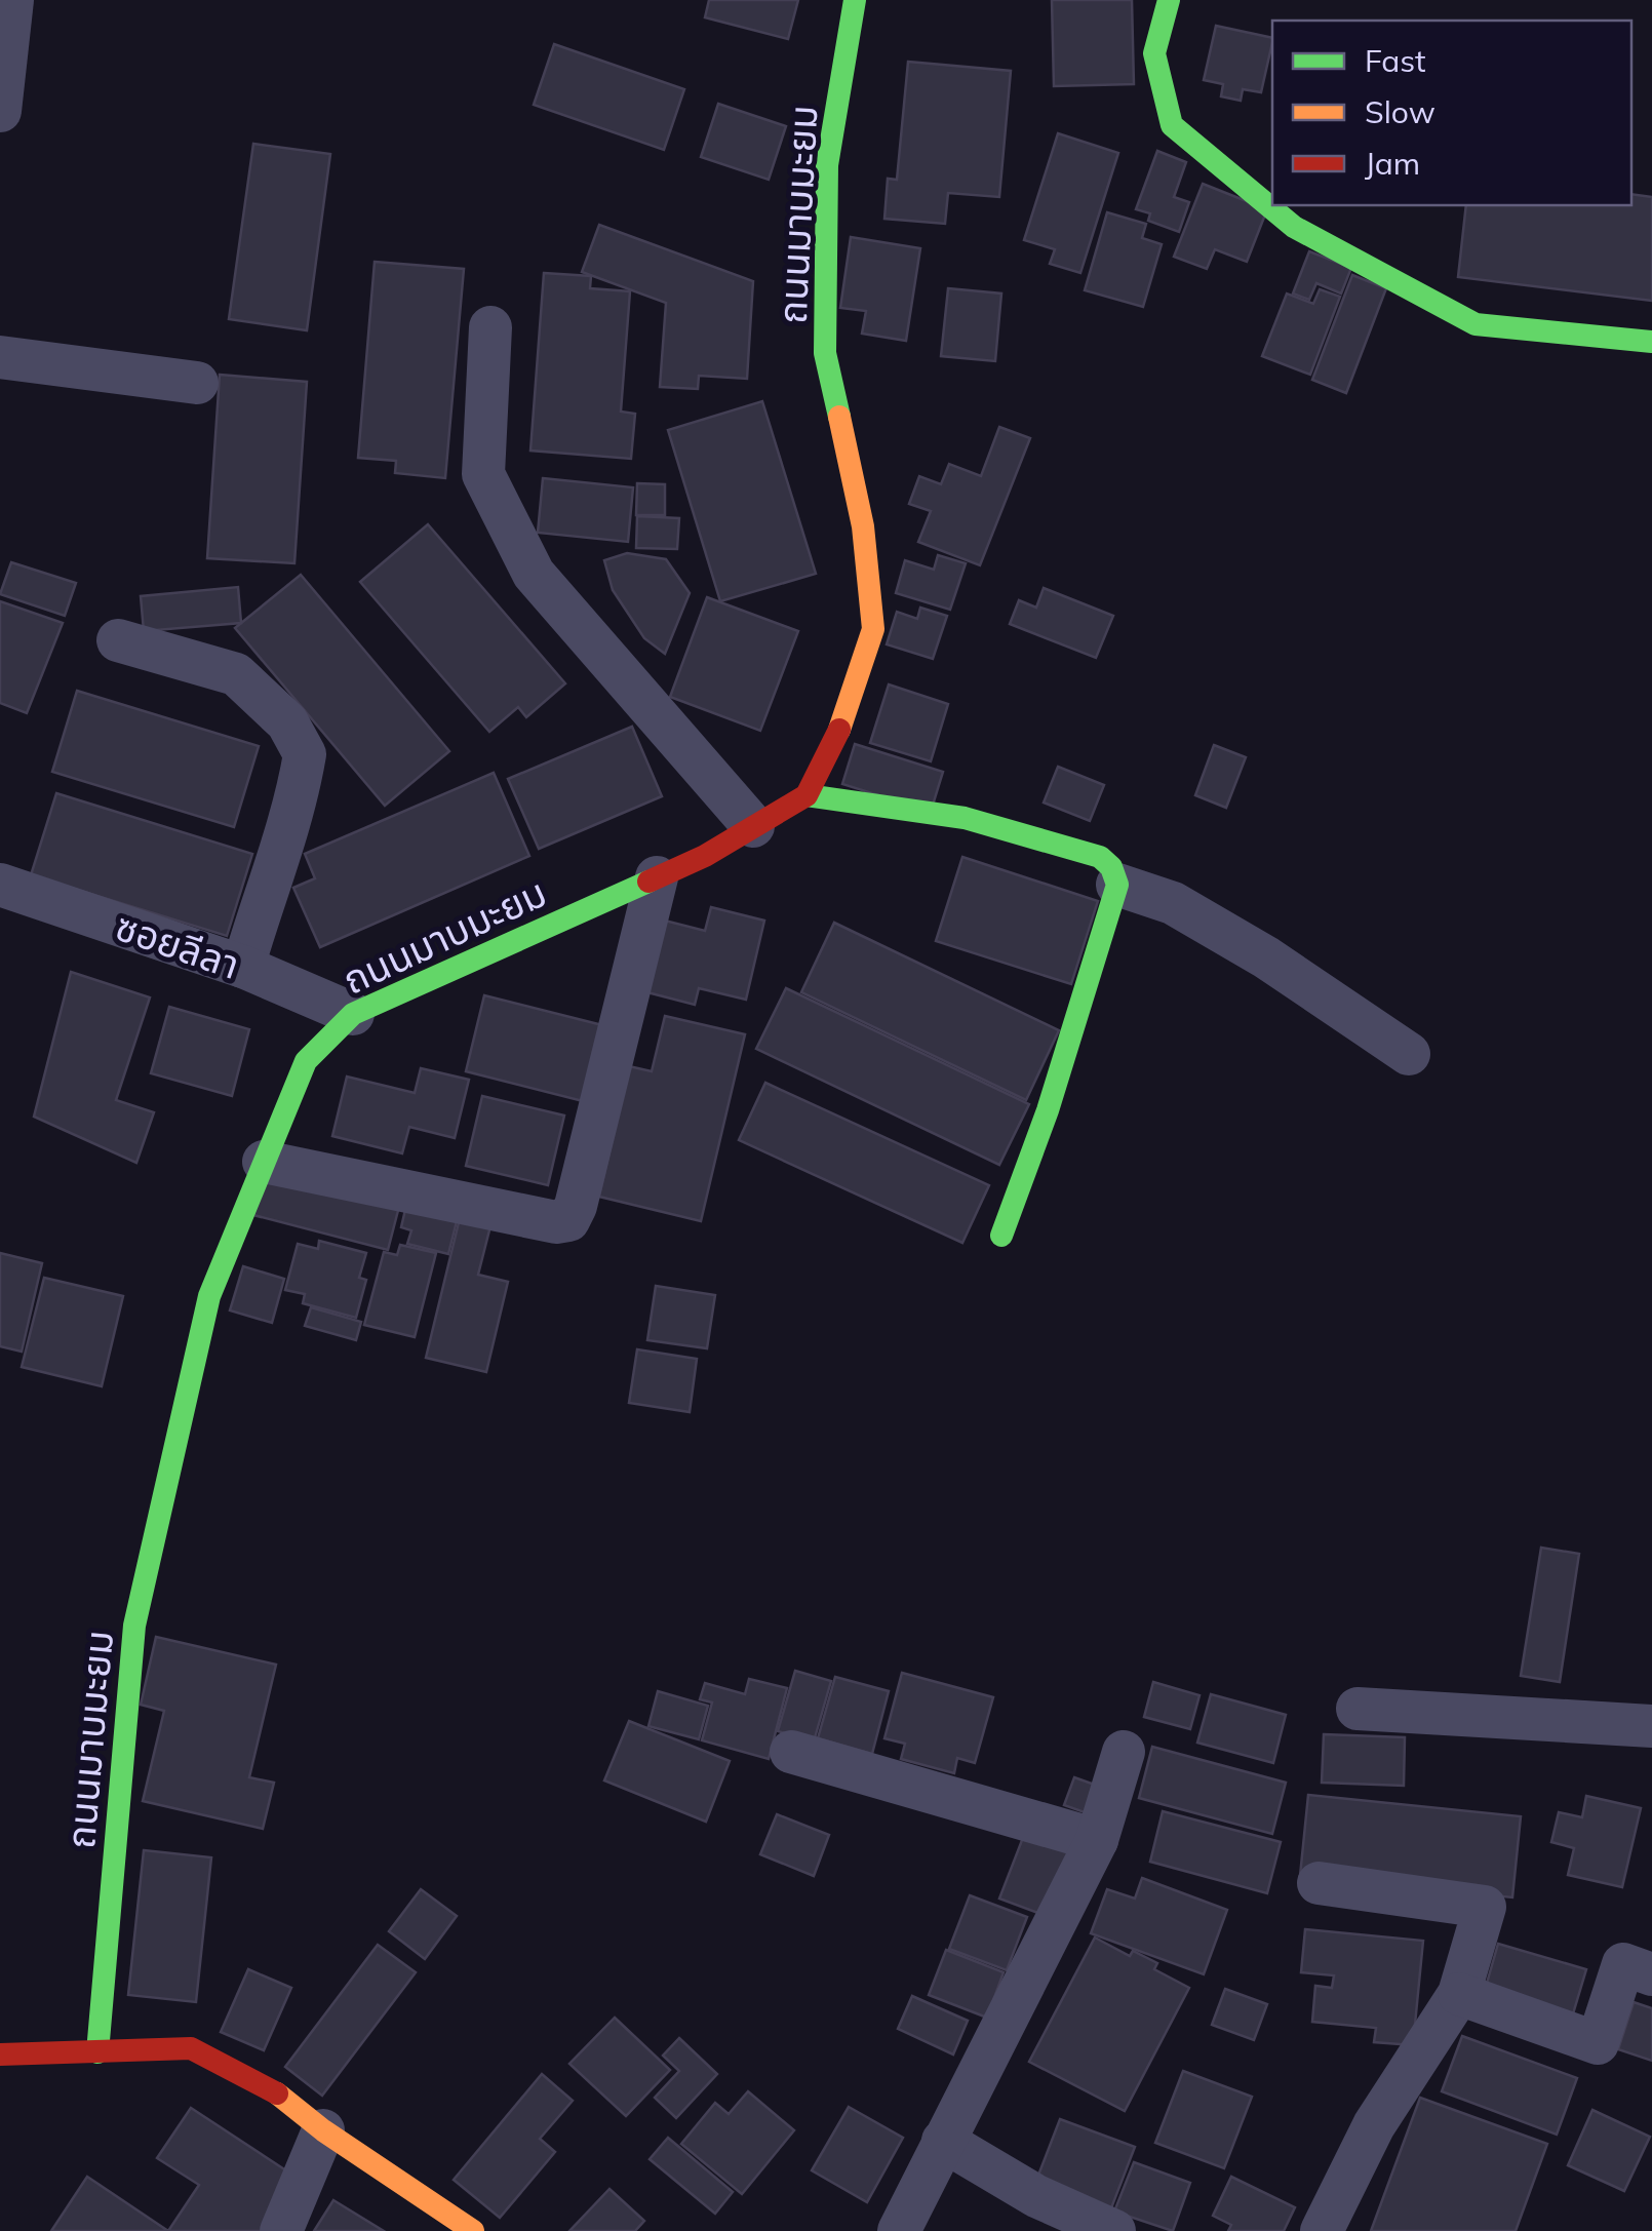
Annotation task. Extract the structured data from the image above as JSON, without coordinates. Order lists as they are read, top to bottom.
{
  "streets": {
    "street": ["ถนนมาบมะยม", "ซอยลีลา"]
  },
  "crossings": [
    ["ถนนมาบมะยม", "ซอยลีลา"]
  ],
  "legend": ["Fast", "Slow", "Jam"]
}
